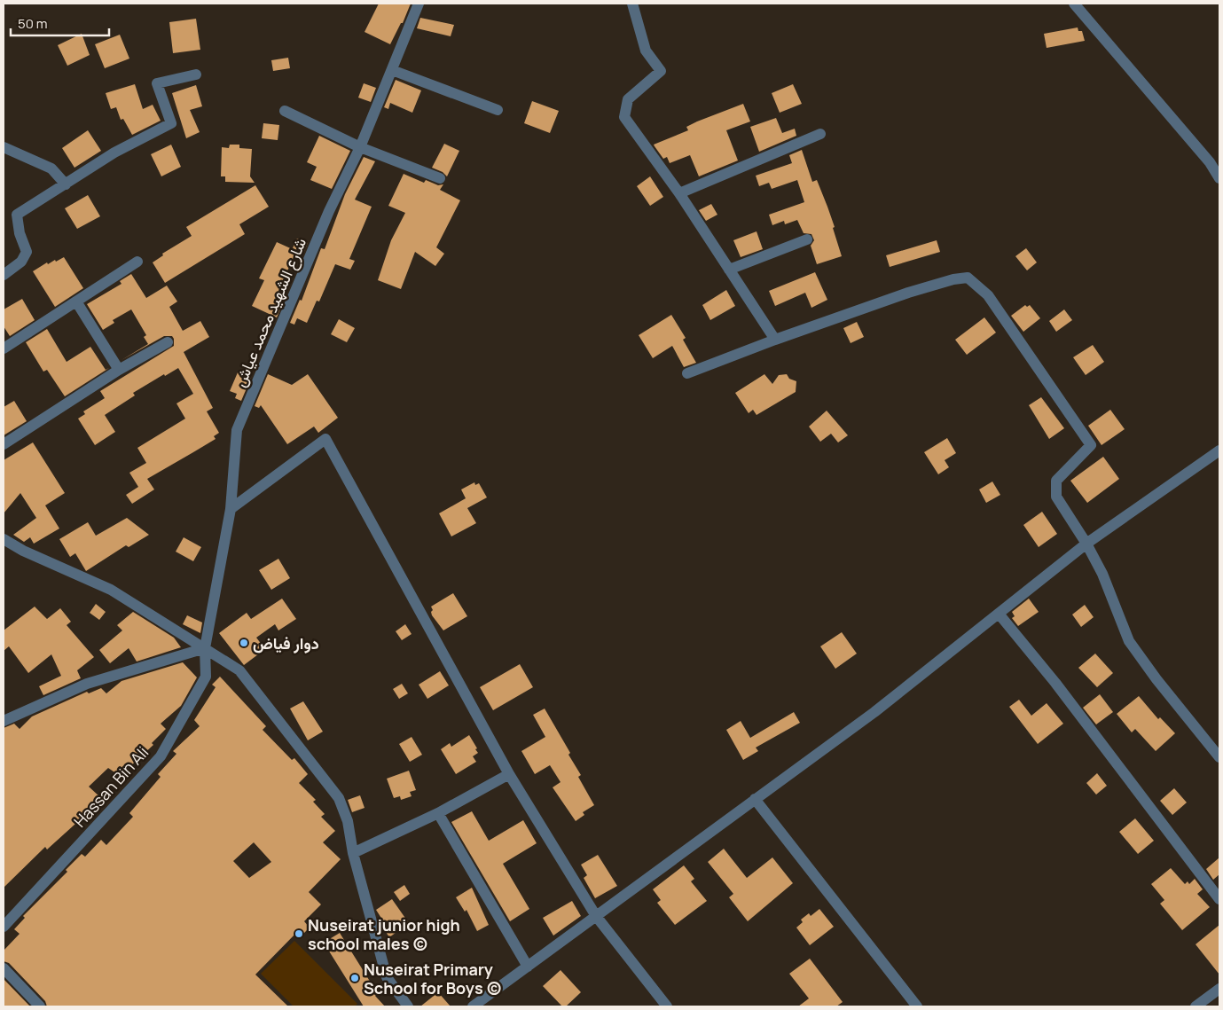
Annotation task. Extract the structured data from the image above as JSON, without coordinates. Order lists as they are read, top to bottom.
{
  "streets": {
    "street": ["شارع الشهيد محمد عياش", "Hassan Bin Ali"]
  },
  "crossings": [
    ["شارع الشهيد محمد عياش", "Hassan Bin Ali"]
  ],
  "places": ["دوار فياض", "Nuseirat junior high school males (c)", "Nuseirat Primary School for Boys (c)"],
  "scale_bar": "50 m"
}
